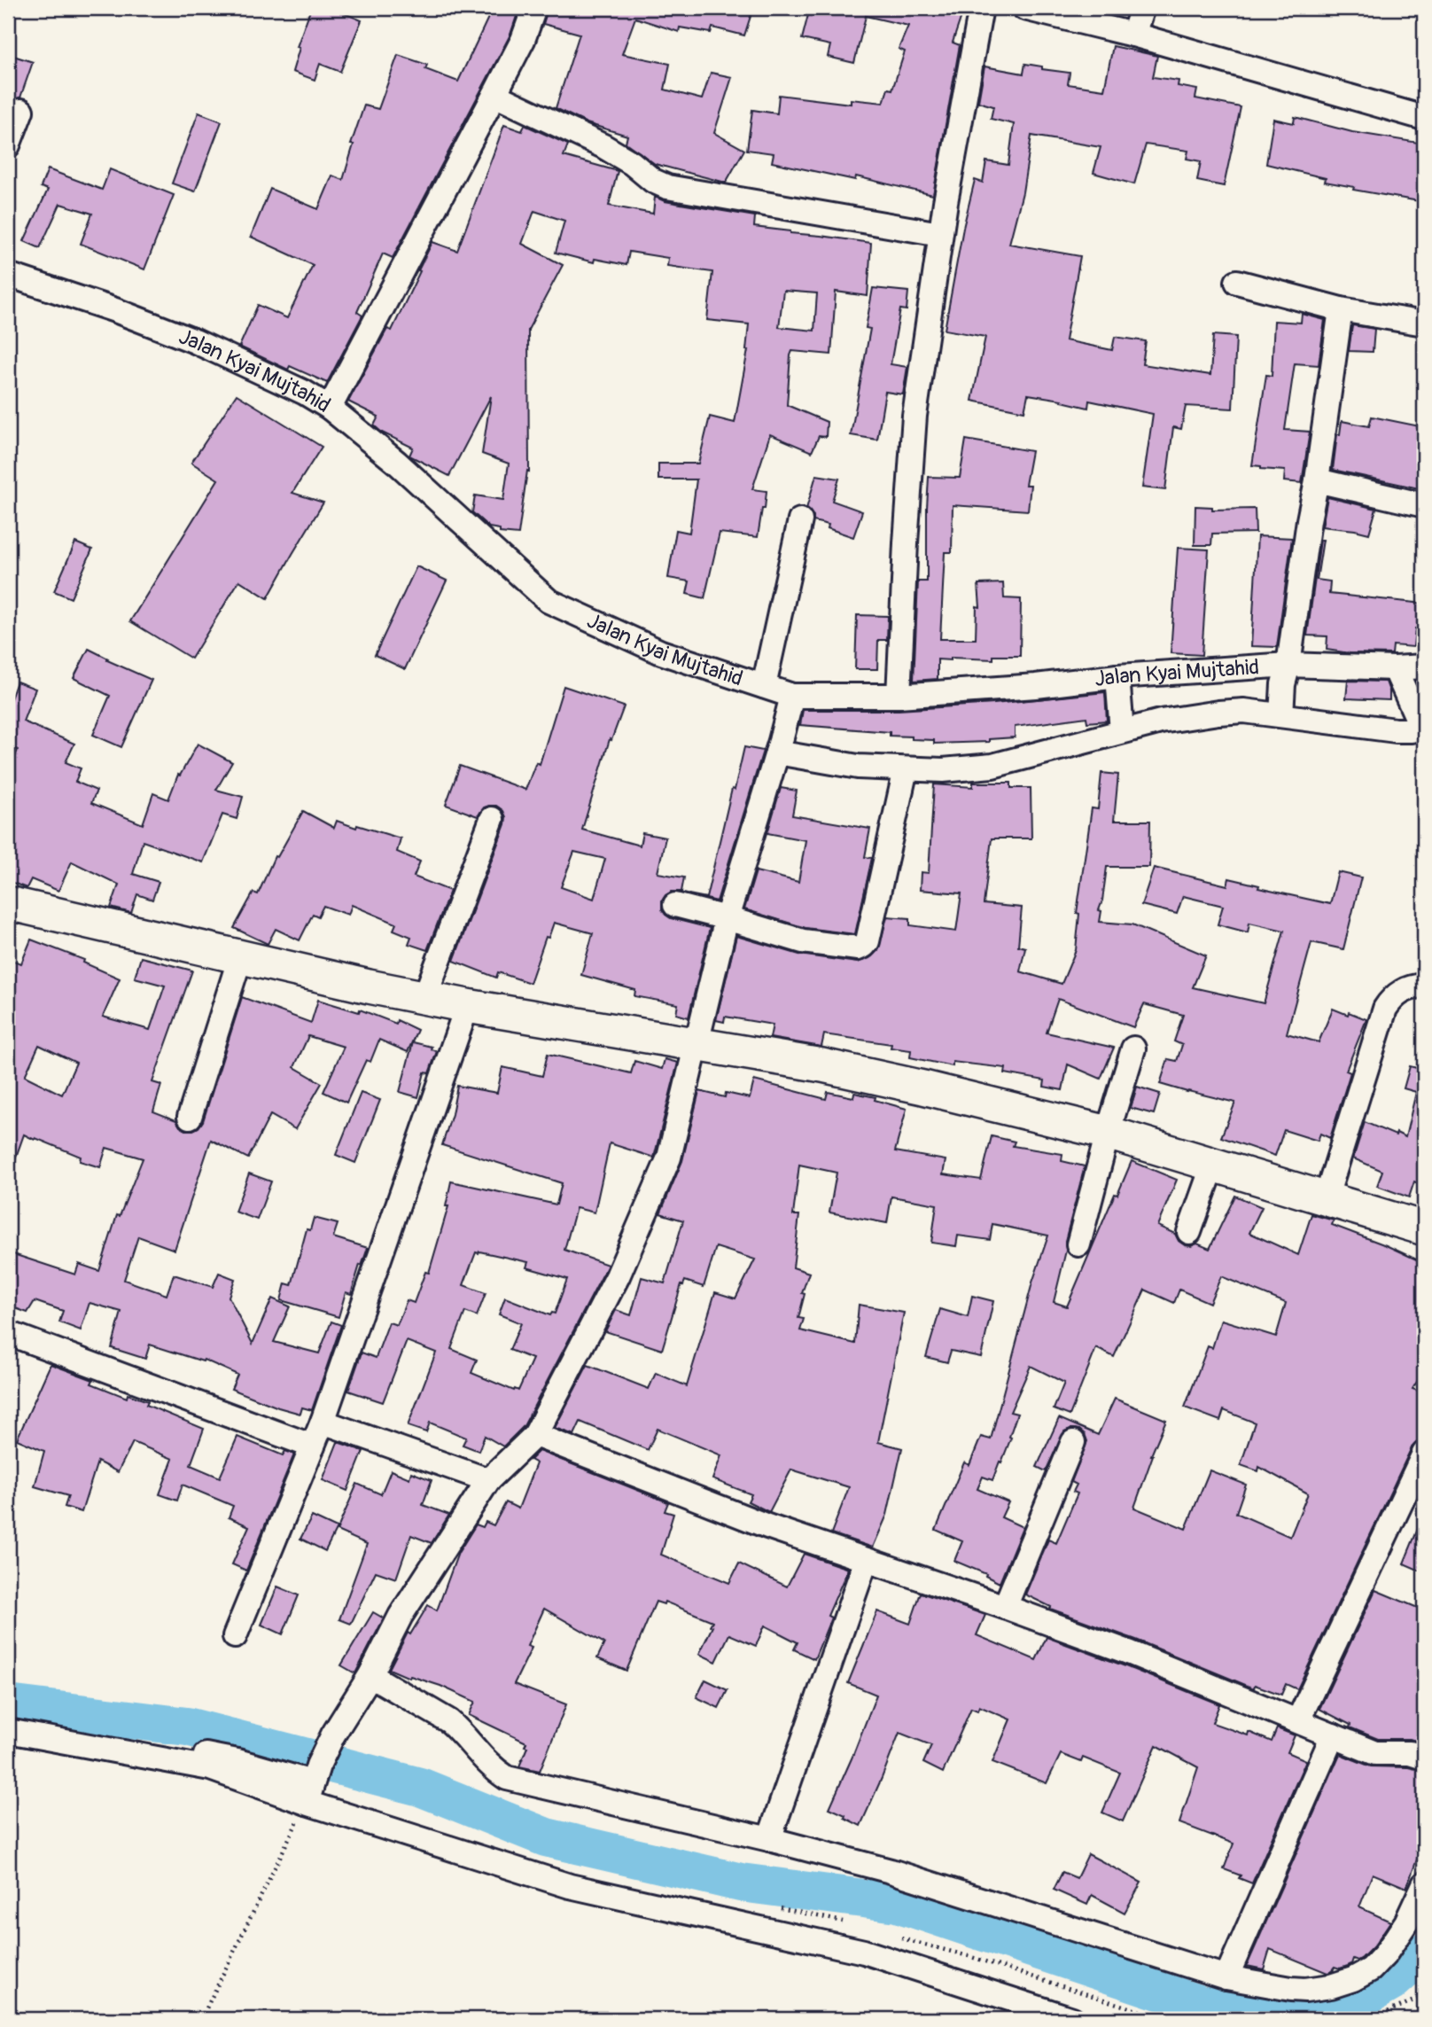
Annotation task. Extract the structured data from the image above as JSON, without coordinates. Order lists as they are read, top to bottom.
{
  "streets": {
    "street": ["Jalan Kyai Mujtahid"]
  }
}
